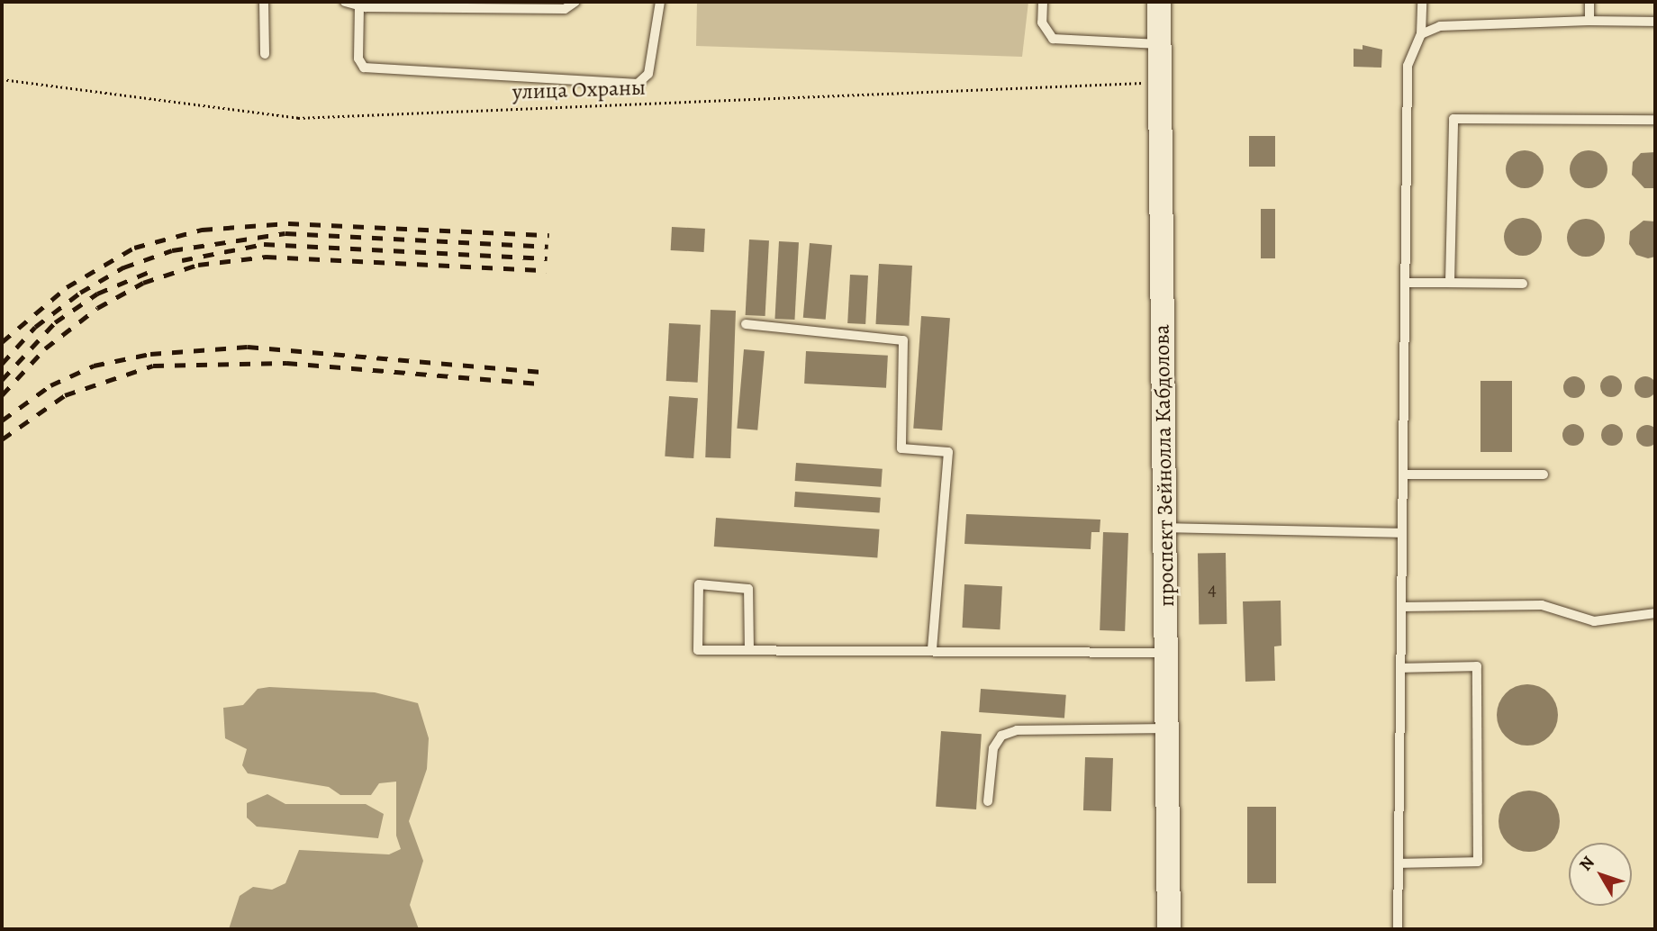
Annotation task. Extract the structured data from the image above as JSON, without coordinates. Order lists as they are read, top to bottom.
{
  "streets": {
    "main road": ["проспект Зейнолла Кабдолова"],
    "path": ["улица Охраны"]
  },
  "crossings": [
    ["улица Охраны", "проспект Зейнолла Кабдолова"]
  ],
  "house_numbers": ["4"],
  "north": "top left"
}
